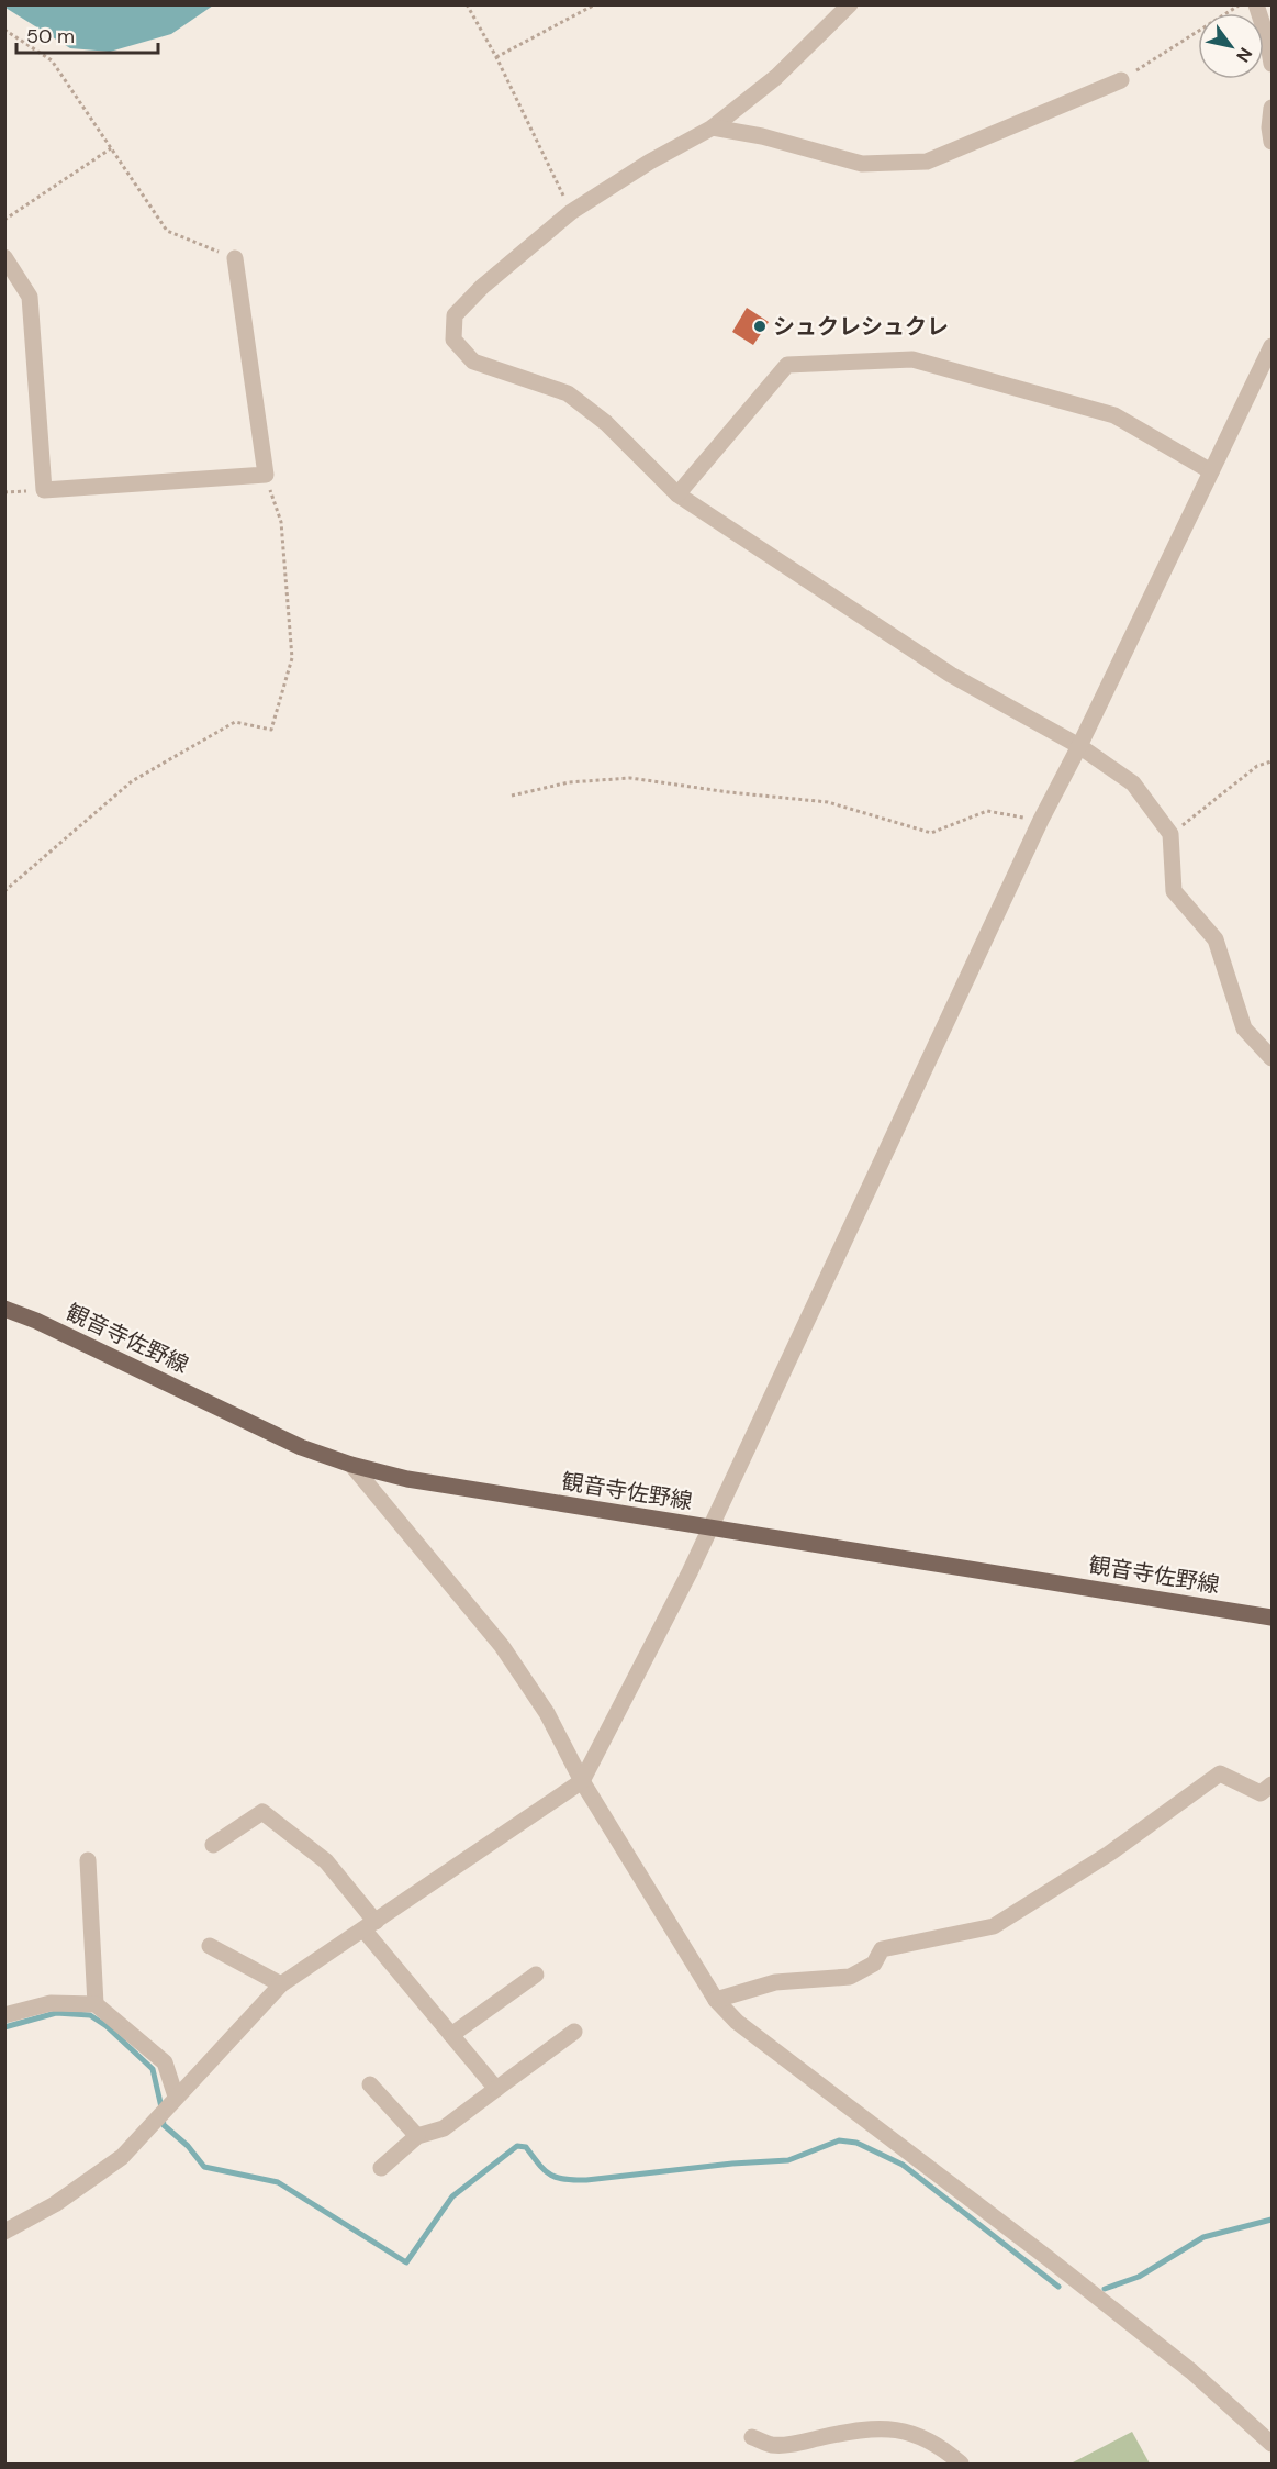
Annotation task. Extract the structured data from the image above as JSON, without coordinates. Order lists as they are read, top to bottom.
{
  "streets": {
    "main road": ["観音寺佐野線"]
  },
  "places": ["シュクレシュクレ"],
  "scale_bar": "50 m",
  "north": "bottom right"
}
